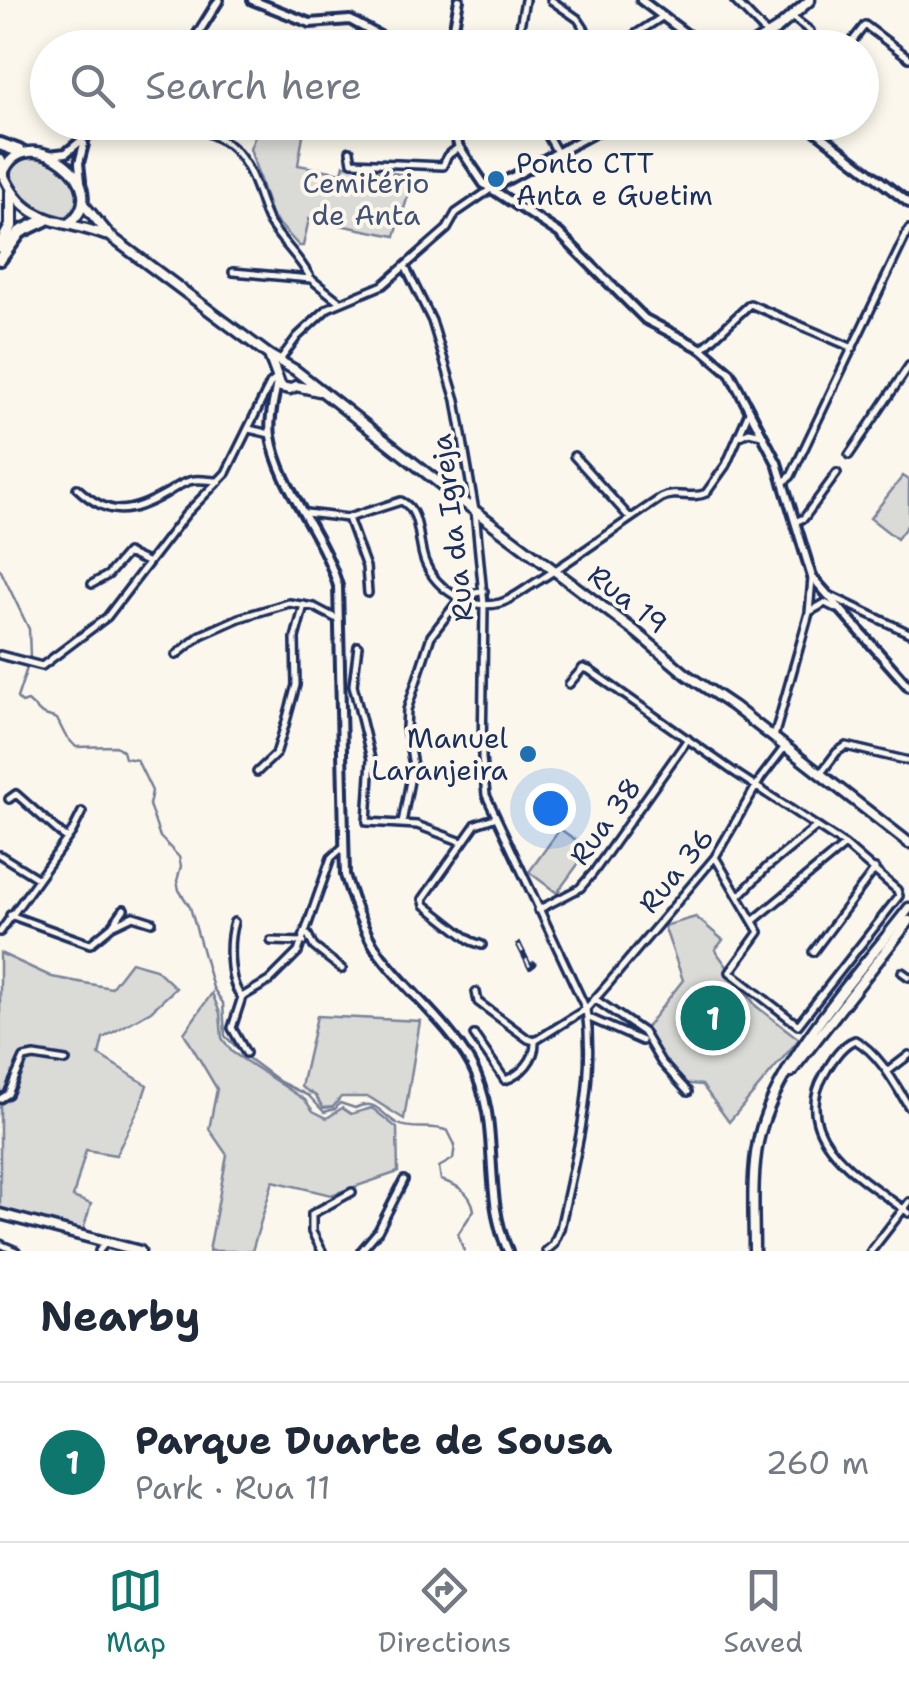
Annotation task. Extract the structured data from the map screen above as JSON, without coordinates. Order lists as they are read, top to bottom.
{
  "streets": {
    "main road": ["Rua 19"],
    "street": ["Rua da Igreja", "Rua 38", "Rua 36"]
  },
  "crossings": [
    ["Rua da Igreja", "Rua 19"],
    ["Rua da Igreja", "Rua 38"],
    ["Rua da Igreja", "Rua 36"],
    ["Rua 19", "Rua 36"]
  ],
  "parks": ["Cemitério de Anta"],
  "places": ["Ponto CTT Anta e Guetim", "Manuel Laranjeira"],
  "page": {
    "search": "Search here",
    "pins": "1",
    "heading": "Nearby",
    "list": [
      {
        "mark": "1",
        "name": "Parque Duarte de Sousa",
        "note": "Park · Rua 11",
        "value": "260 m"
      }
    ],
    "nav": ["Map", "Directions", "Saved"]
  }
}
